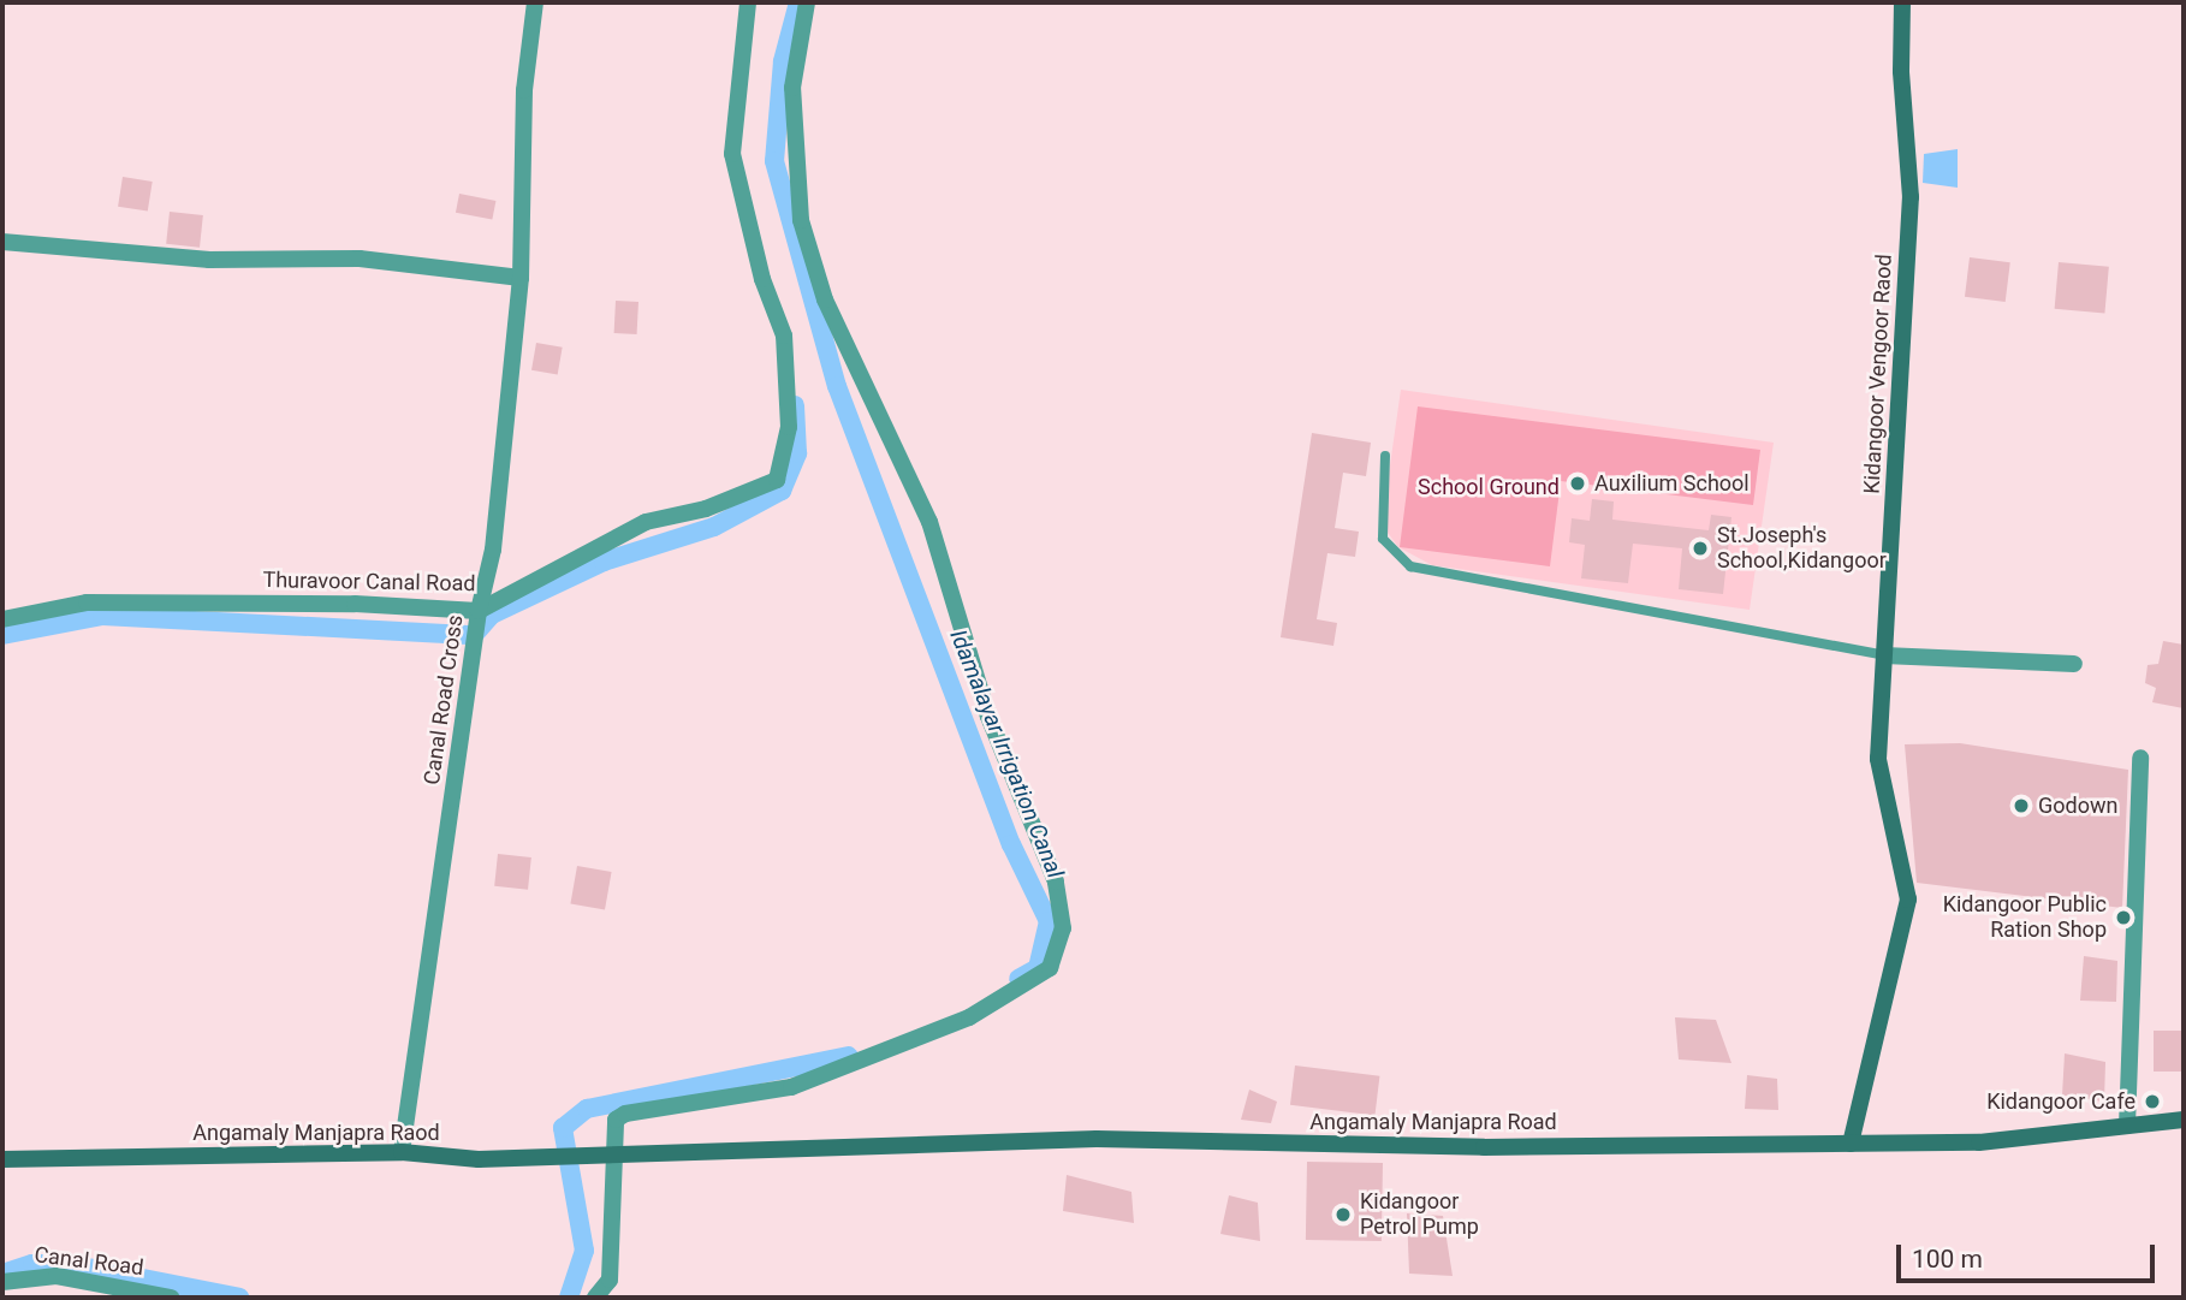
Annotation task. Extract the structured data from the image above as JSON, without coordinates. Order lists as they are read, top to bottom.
{
  "streets": {
    "main road": ["Kidangoor Vengoor Raod", "Angamaly Manjapra Road", "Angamaly Manjapra Raod"],
    "street": ["Thuravoor Canal Road", "Canal Road Cross", "Canal Road"]
  },
  "crossings": [
    ["Kidangoor Vengoor Raod", "Angamaly Manjapra Road"],
    ["Thuravoor Canal Road", "Canal Road Cross"],
    ["Canal Road Cross", "Angamaly Manjapra Raod"],
    ["Angamaly Manjapra Road", "Angamaly Manjapra Raod"]
  ],
  "water": ["Idamalayar Irrigation Canal"],
  "parks": ["School Ground"],
  "places": [
    "Auxilium School",
    "St.Joseph's School,Kidangoor",
    "Godown",
    "Kidangoor Public Ration Shop",
    "Kidangoor Cafe",
    "Kidangoor Petrol Pump"
  ],
  "scale_bar": "100 m"
}
